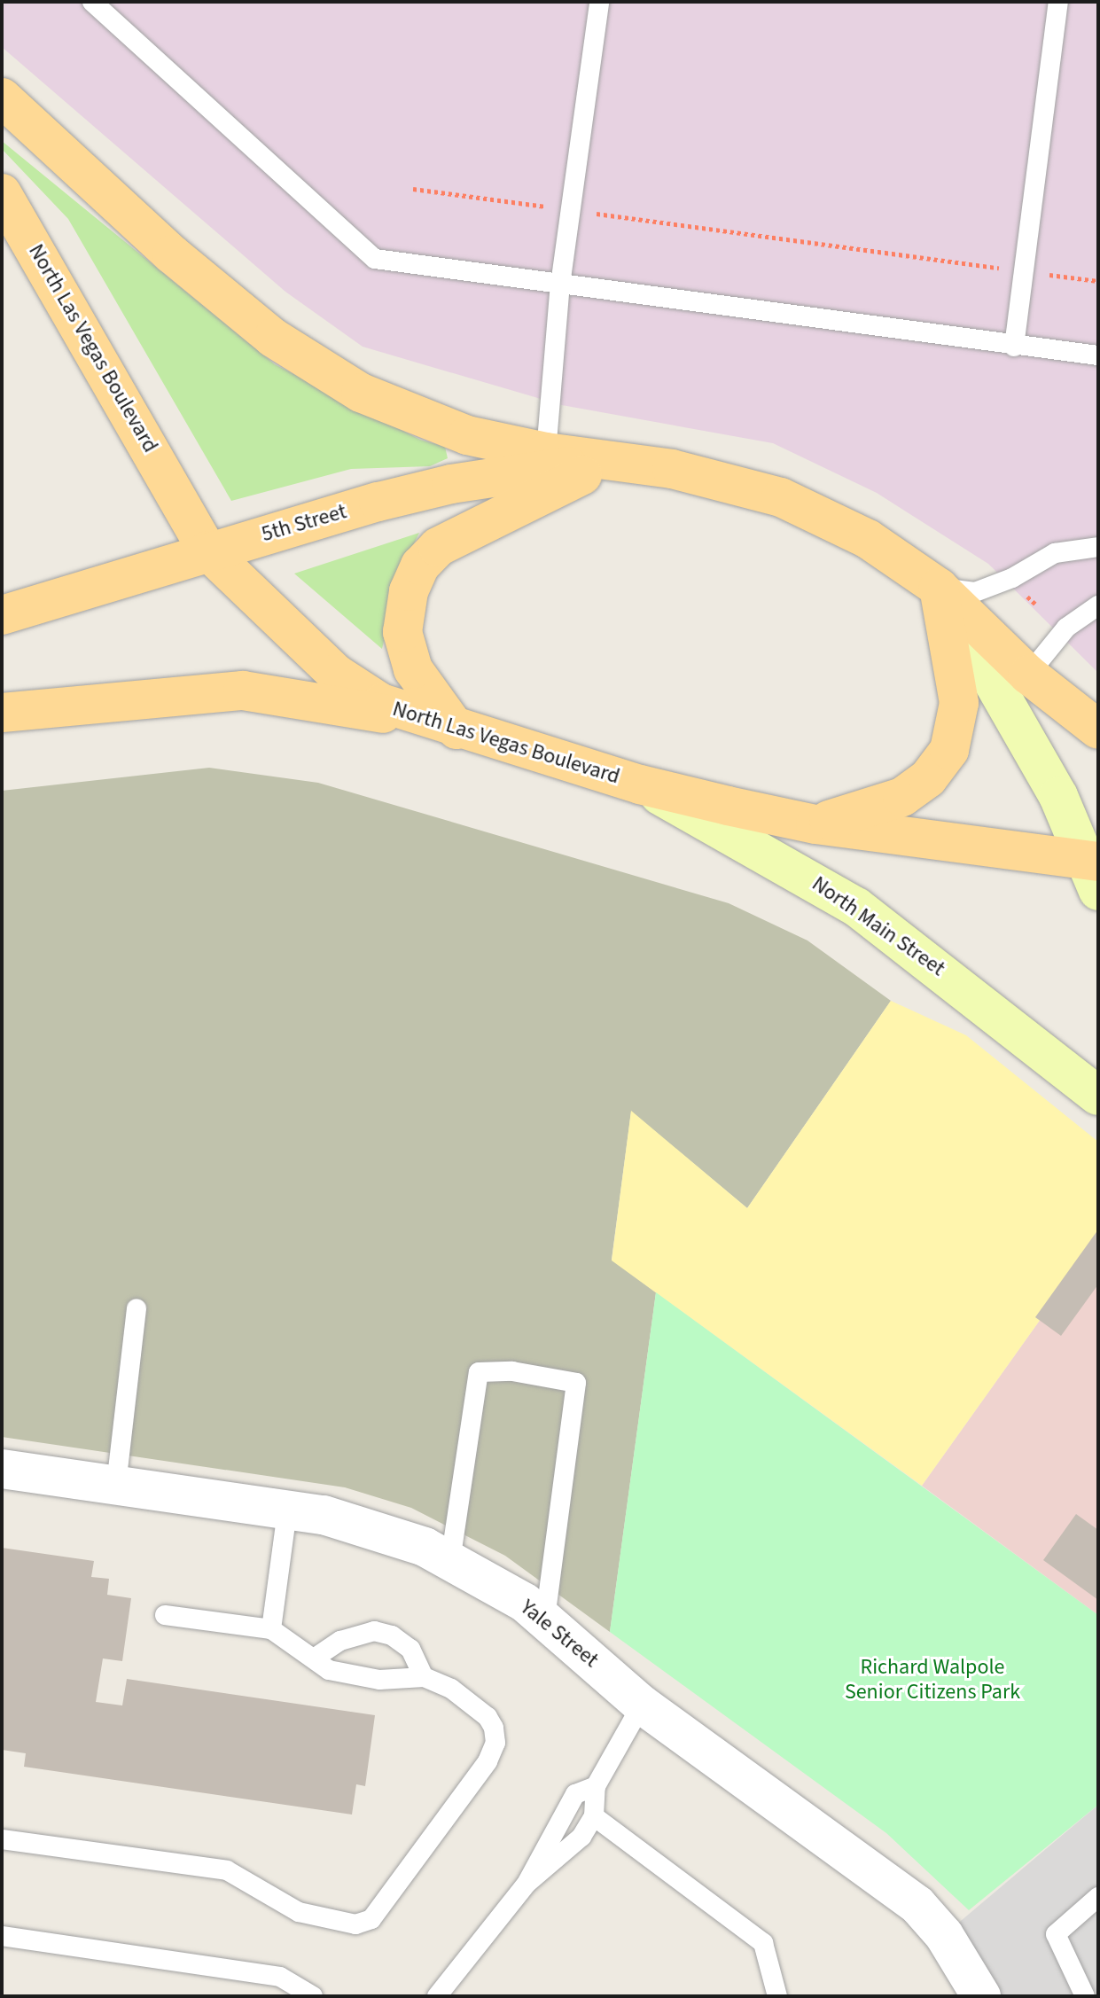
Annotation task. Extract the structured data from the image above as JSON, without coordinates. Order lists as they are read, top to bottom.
{
  "streets": {
    "main road": ["North Las Vegas Boulevard", "5th Street", "North Main Street"],
    "street": ["Yale Street"]
  },
  "crossings": [
    ["North Las Vegas Boulevard", "5th Street"],
    ["North Las Vegas Boulevard", "North Main Street"]
  ],
  "parks": ["Richard Walpole Senior Citizens Park"]
}
